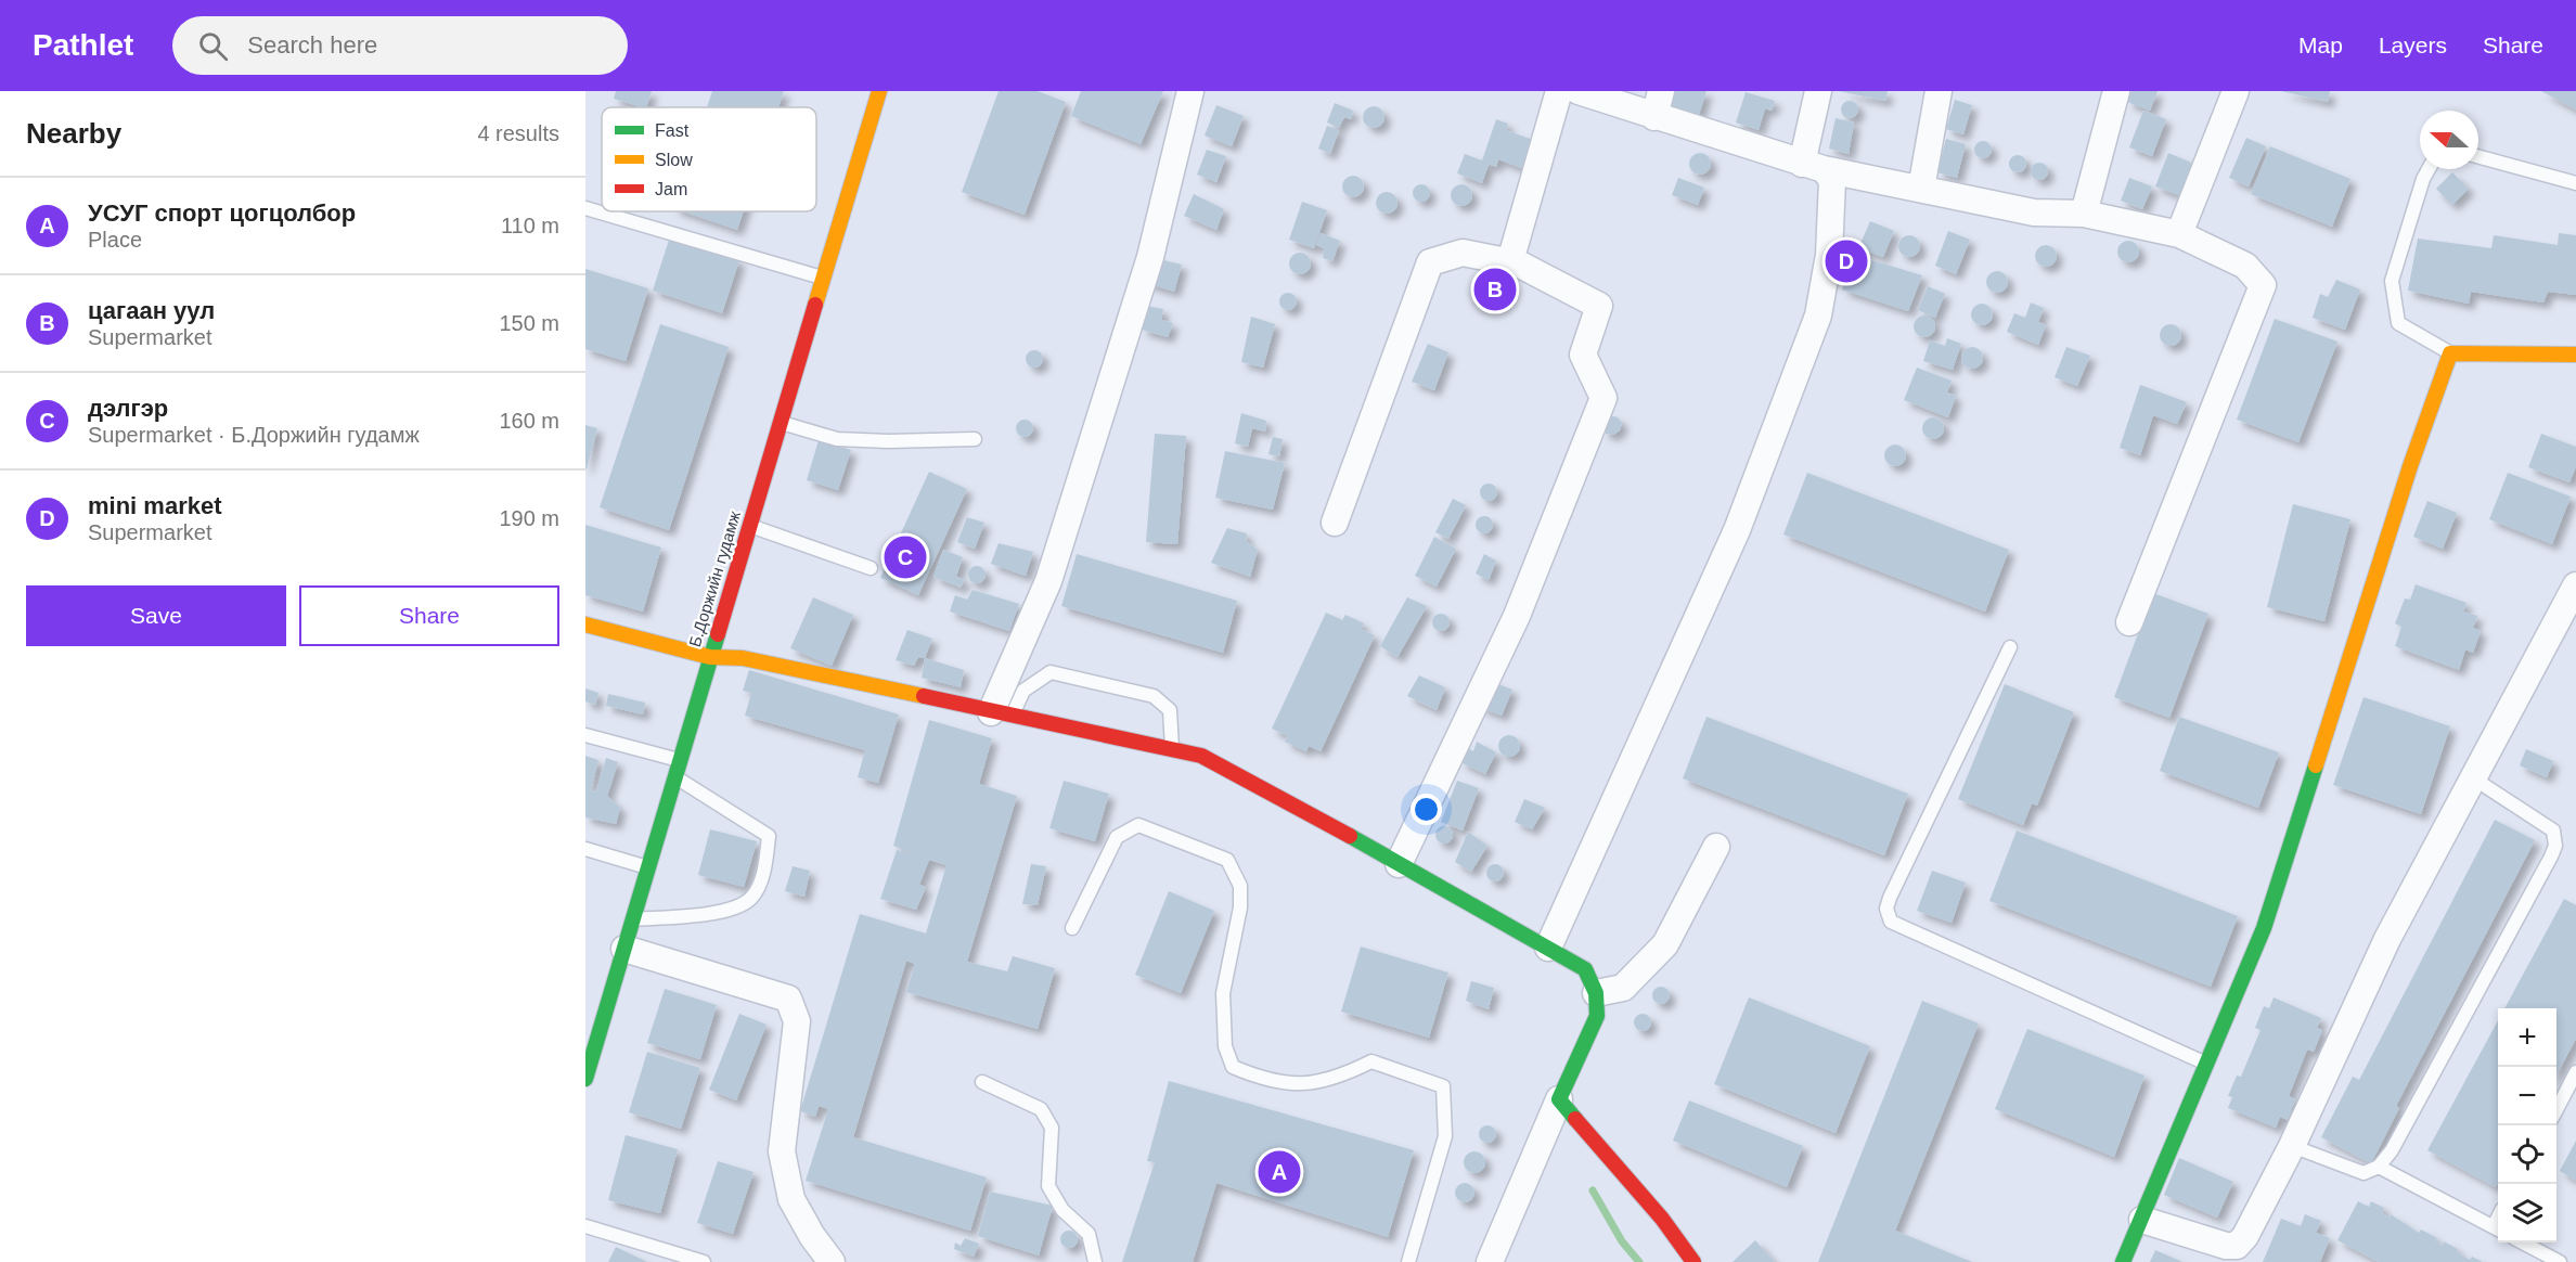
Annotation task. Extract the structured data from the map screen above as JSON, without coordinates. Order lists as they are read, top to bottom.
{
  "streets": {
    "street": ["Б.Доржийн гудамж"]
  },
  "legend": ["Fast", "Slow", "Jam"],
  "north": "left",
  "page": {
    "header": "Pathlet",
    "search": "Search here",
    "nav": ["Map", "Layers", "Share"],
    "heading": ["Nearby", "4 results"],
    "list": [
      {
        "mark": "A",
        "name": "УСУГ спорт цогцолбор",
        "note": "Place",
        "value": "110 m"
      },
      {
        "mark": "B",
        "name": "цагаан уул",
        "note": "Supermarket",
        "value": "150 m"
      },
      {
        "mark": "C",
        "name": "дэлгэр",
        "note": "Supermarket · Б.Доржийн гудамж",
        "value": "160 m"
      },
      {
        "mark": "D",
        "name": "mini market",
        "note": "Supermarket",
        "value": "190 m"
      }
    ],
    "pins": [
      "D",
      "B",
      "C",
      "A"
    ],
    "buttons": ["Save", "Share"],
    "map_buttons": ["+", "−"]
  }
}
